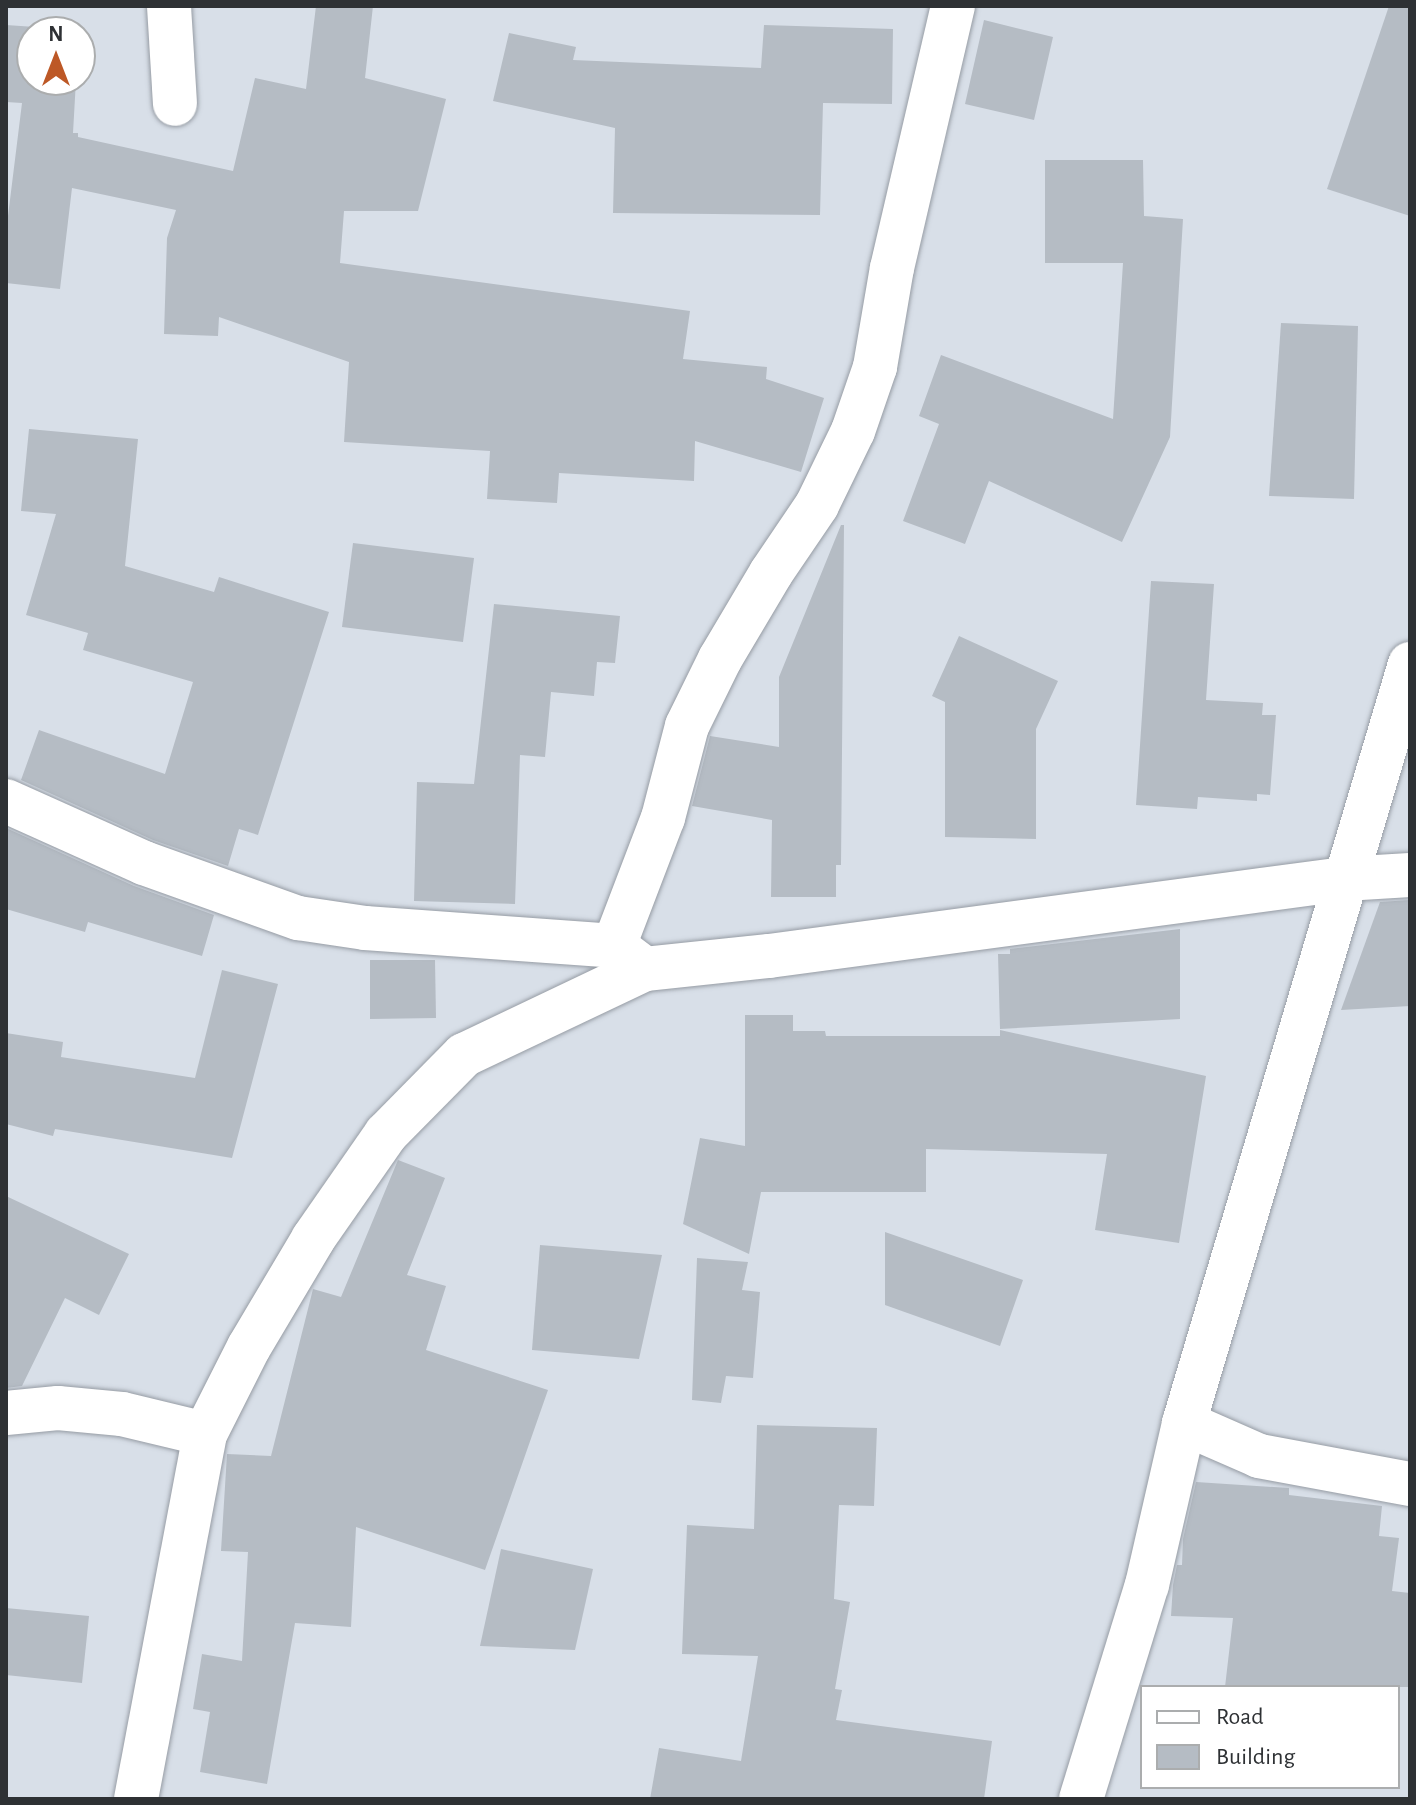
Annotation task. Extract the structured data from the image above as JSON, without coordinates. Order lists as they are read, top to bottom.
{
  "legend": ["Road", "Building"],
  "north": "top"
}
